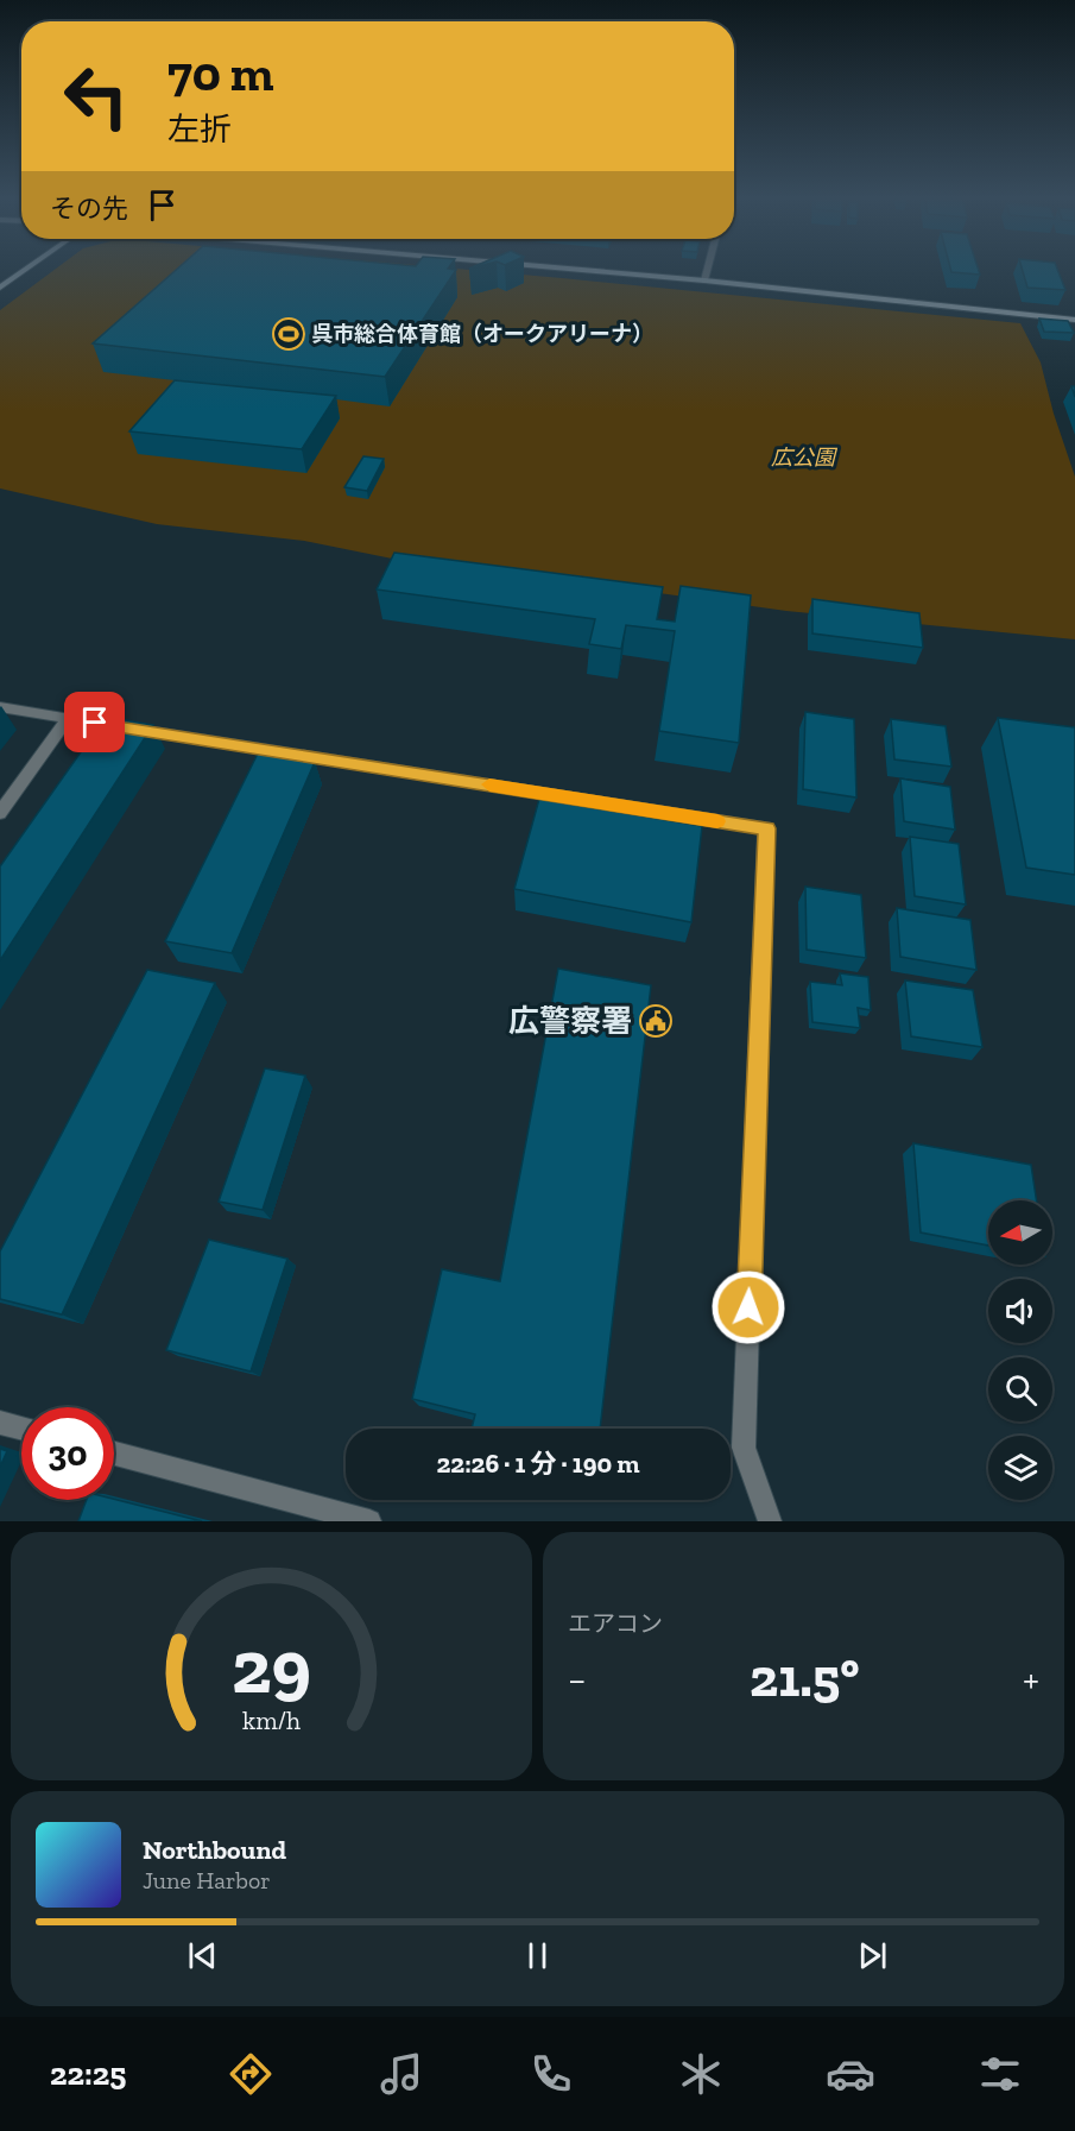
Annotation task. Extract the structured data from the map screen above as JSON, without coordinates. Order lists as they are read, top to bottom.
{
  "parks": ["広公園"],
  "places": {
    "sports": ["呉市総合体育館（オークアリーナ）"],
    "public building": ["広警察署"]
  },
  "north": "left",
  "page": {
    "turn": ["70 m", "左折"],
    "then": "その先",
    "limit": "30",
    "trip": "22:26 · 1 分 · 190 m",
    "tile": "エアコン",
    "heat": ["−", "21.5°", "+"],
    "song": ["Northbound", "June Harbor"],
    "tabs": "22:25",
    "gauge": ["29", "km/h"]
  }
}
